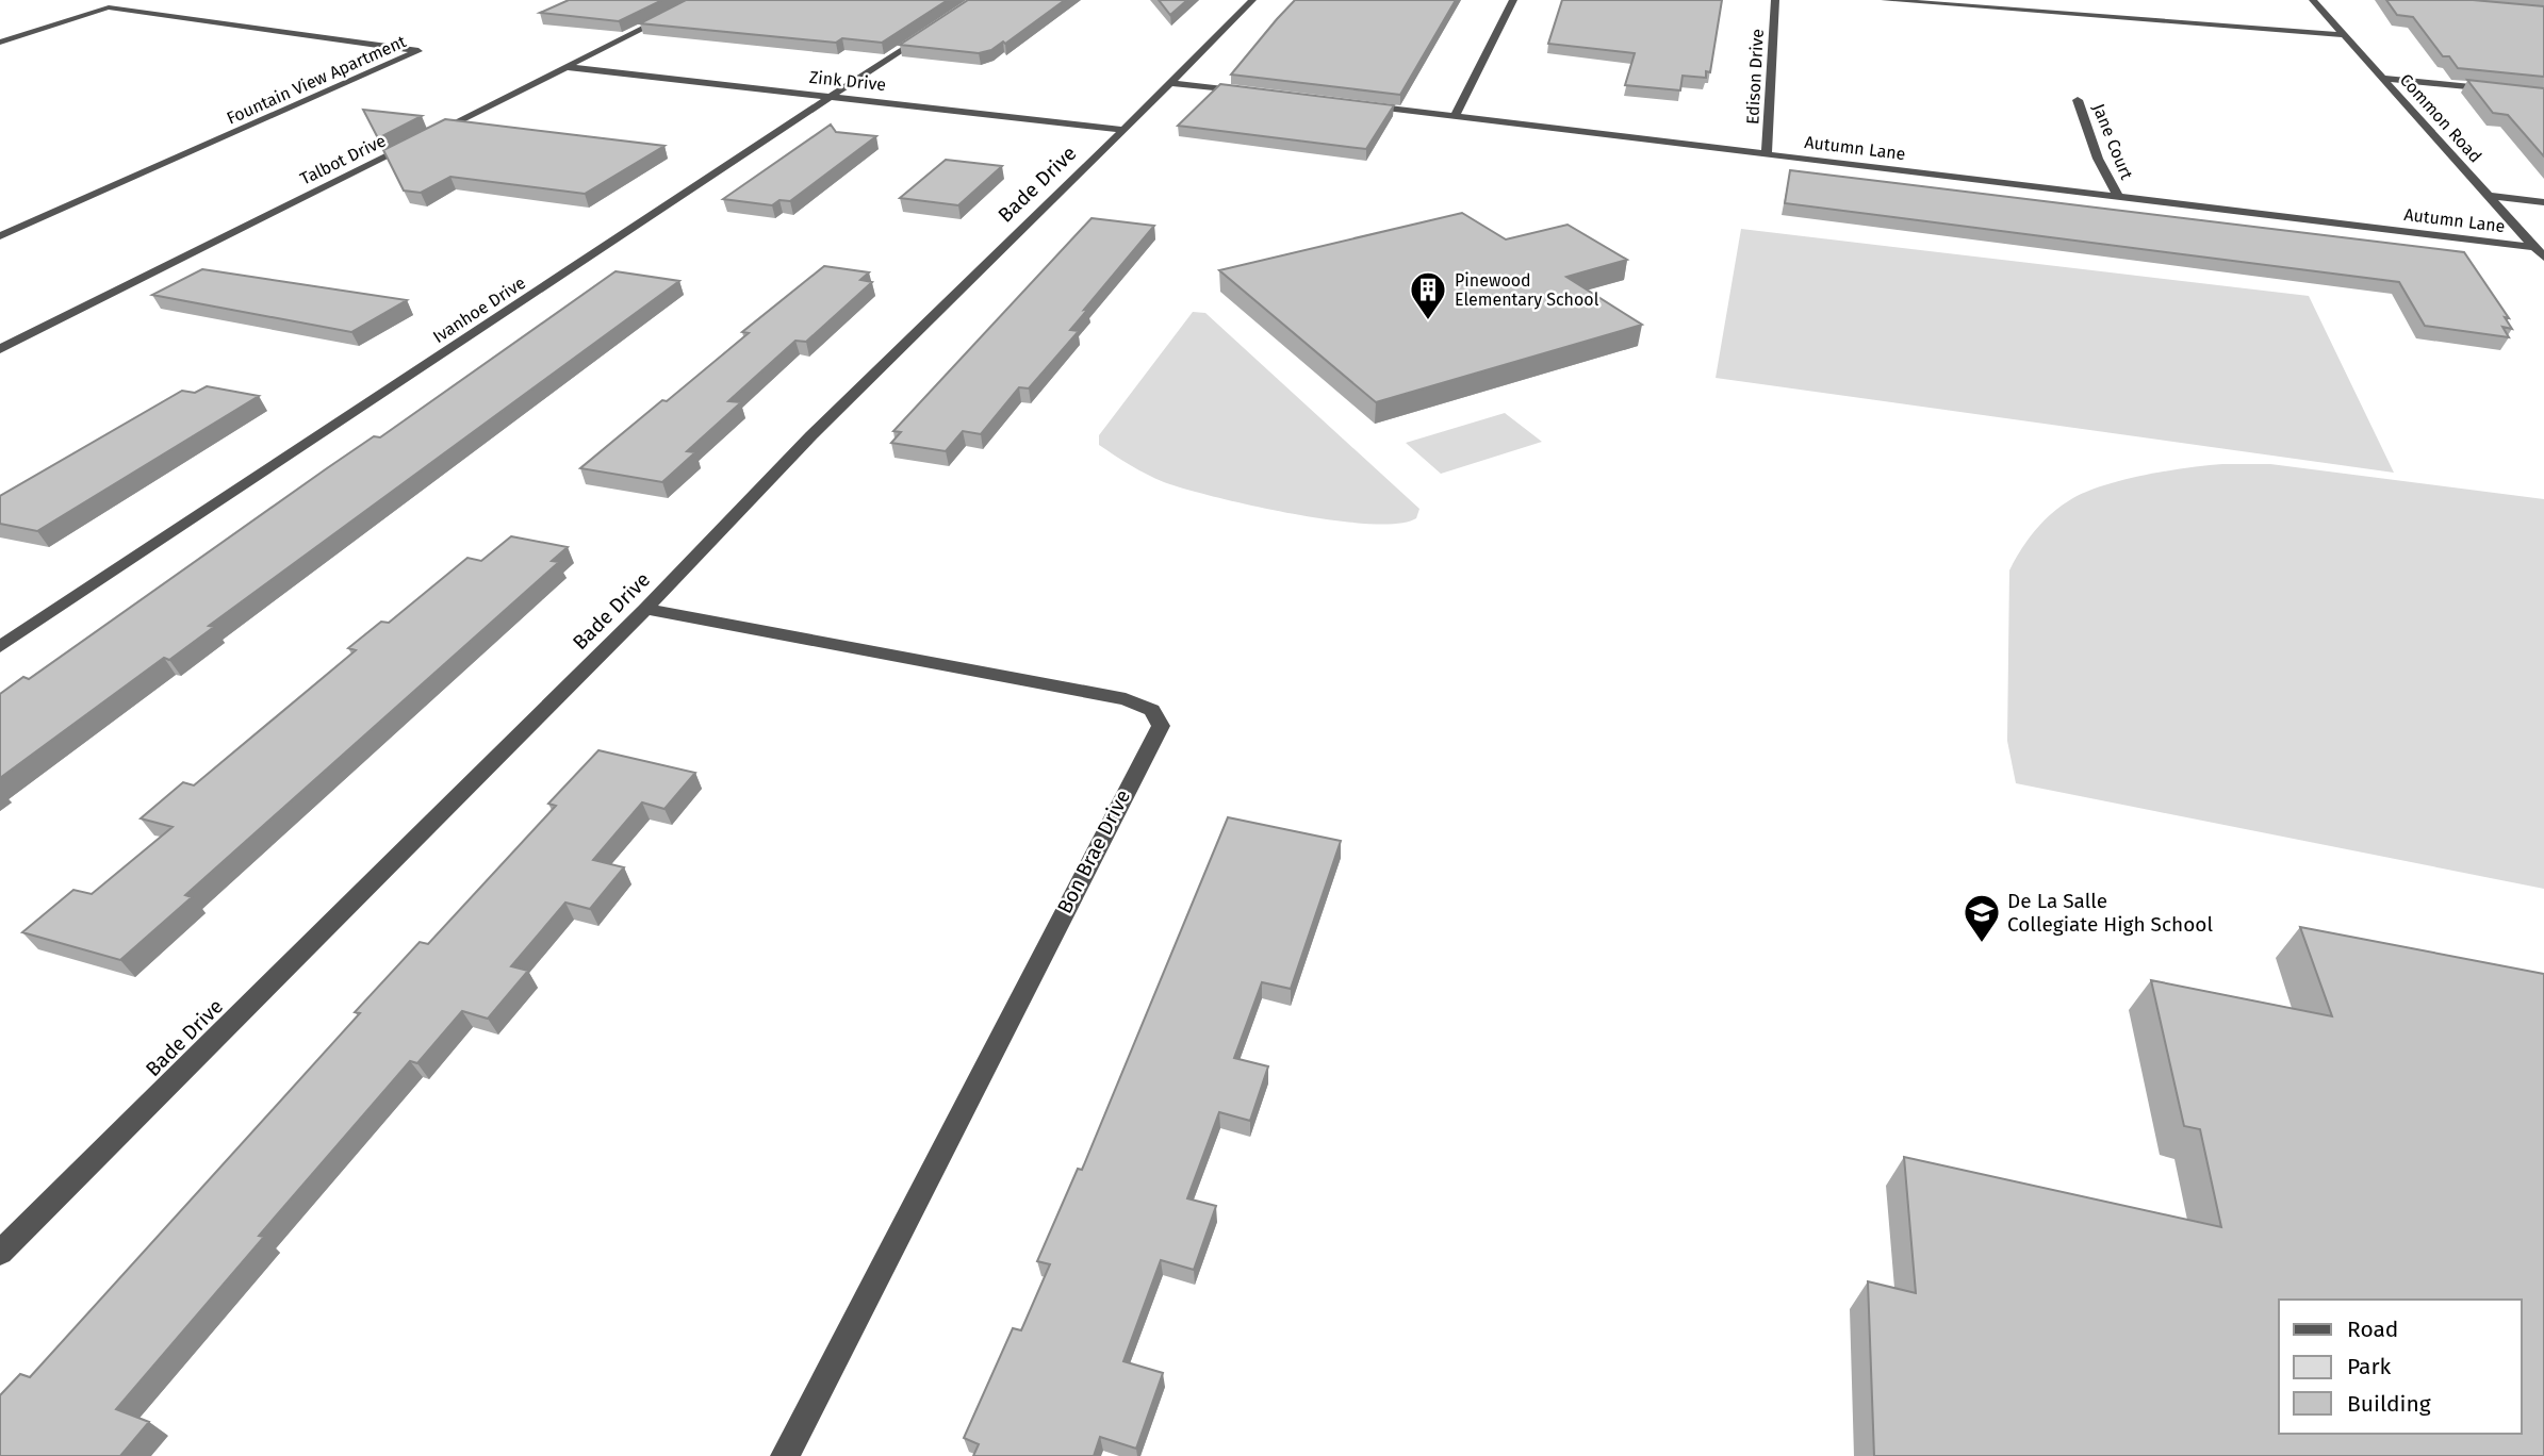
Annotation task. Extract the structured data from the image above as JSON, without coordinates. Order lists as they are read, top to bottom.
{
  "streets": {
    "street": [
      "Edison Drive",
      "Fountain View Apartment",
      "Zink Drive",
      "Common Road",
      "Jane Court",
      "Autumn Lane",
      "Talbot Drive",
      "Bade Drive",
      "Ivanhoe Drive",
      "Bon Brae Drive"
    ]
  },
  "crossings": [
    ["Edison Drive", "Autumn Lane"],
    ["Zink Drive", "Talbot Drive"],
    ["Zink Drive", "Bade Drive"],
    ["Zink Drive", "Ivanhoe Drive"],
    ["Common Road", "Autumn Lane"],
    ["Jane Court", "Autumn Lane"],
    ["Bade Drive", "Bon Brae Drive"]
  ],
  "places": {
    "building": ["Pinewood Elementary School"],
    "school or university": ["De La Salle Collegiate High School"]
  },
  "legend": ["Road", "Park", "Building"]
}
